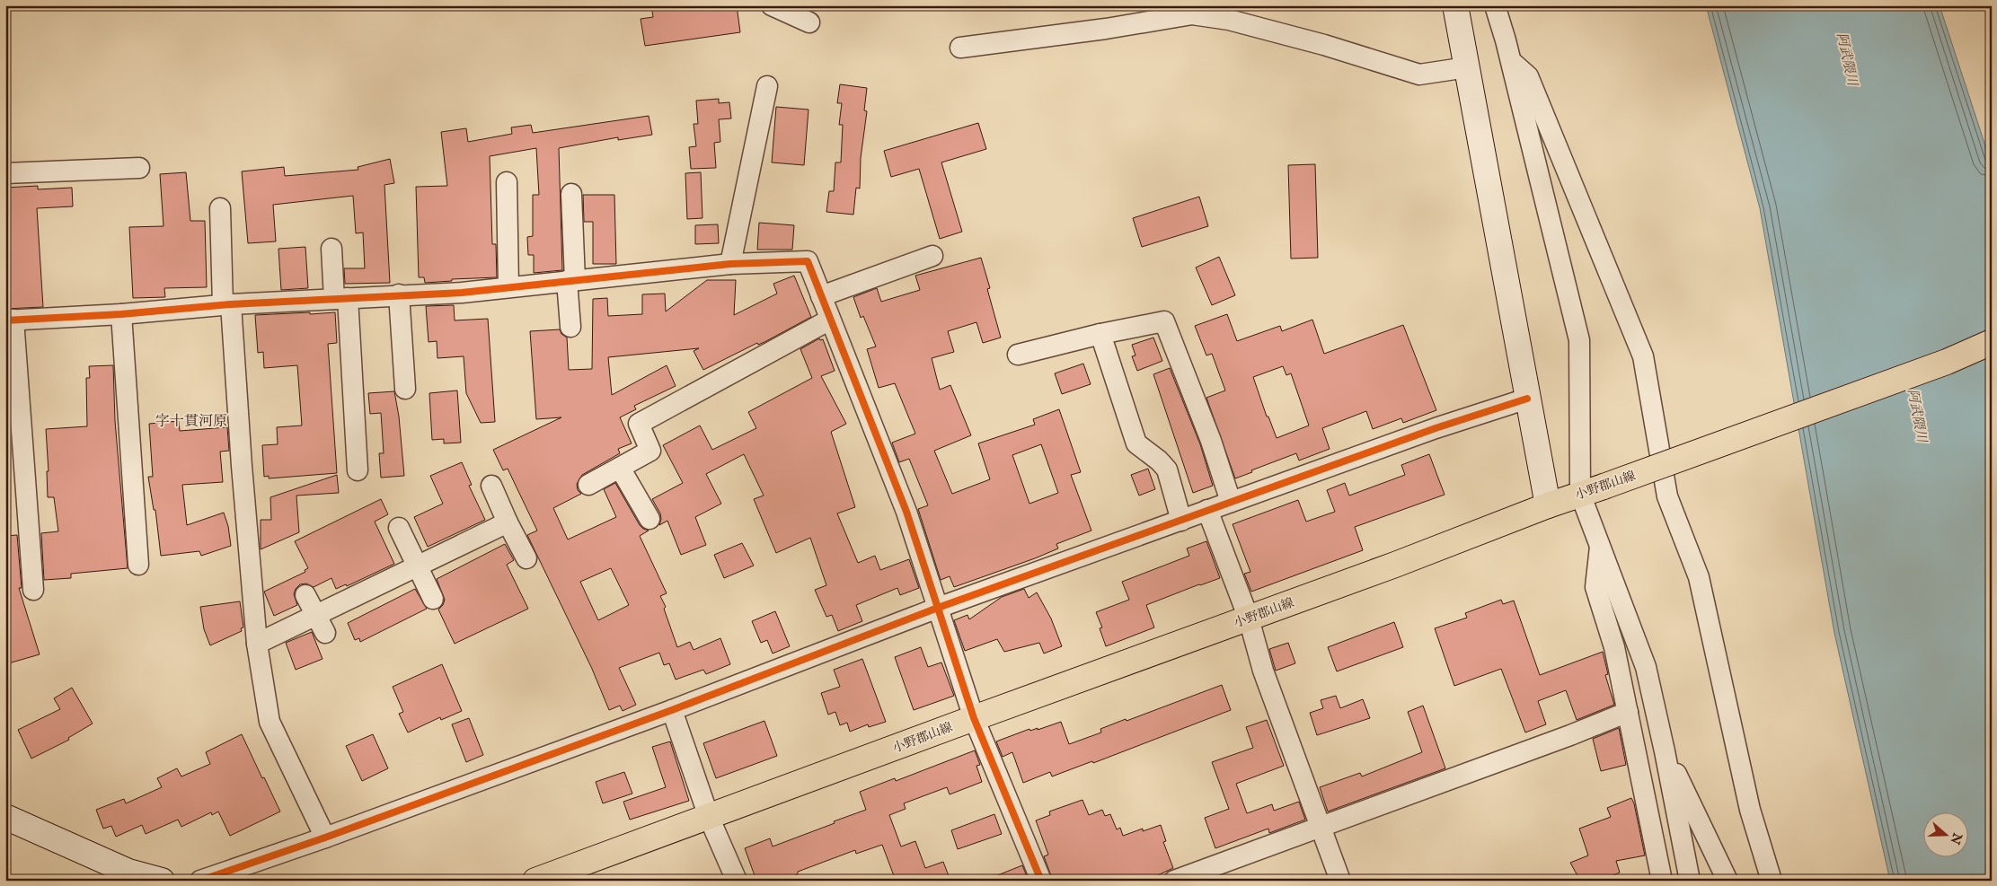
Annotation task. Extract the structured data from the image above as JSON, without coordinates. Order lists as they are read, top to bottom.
{
  "streets": {
    "main road": ["小野郡山線"]
  },
  "districts": ["字十貫河原"],
  "water": ["阿武隈川"],
  "north": "right"
}
